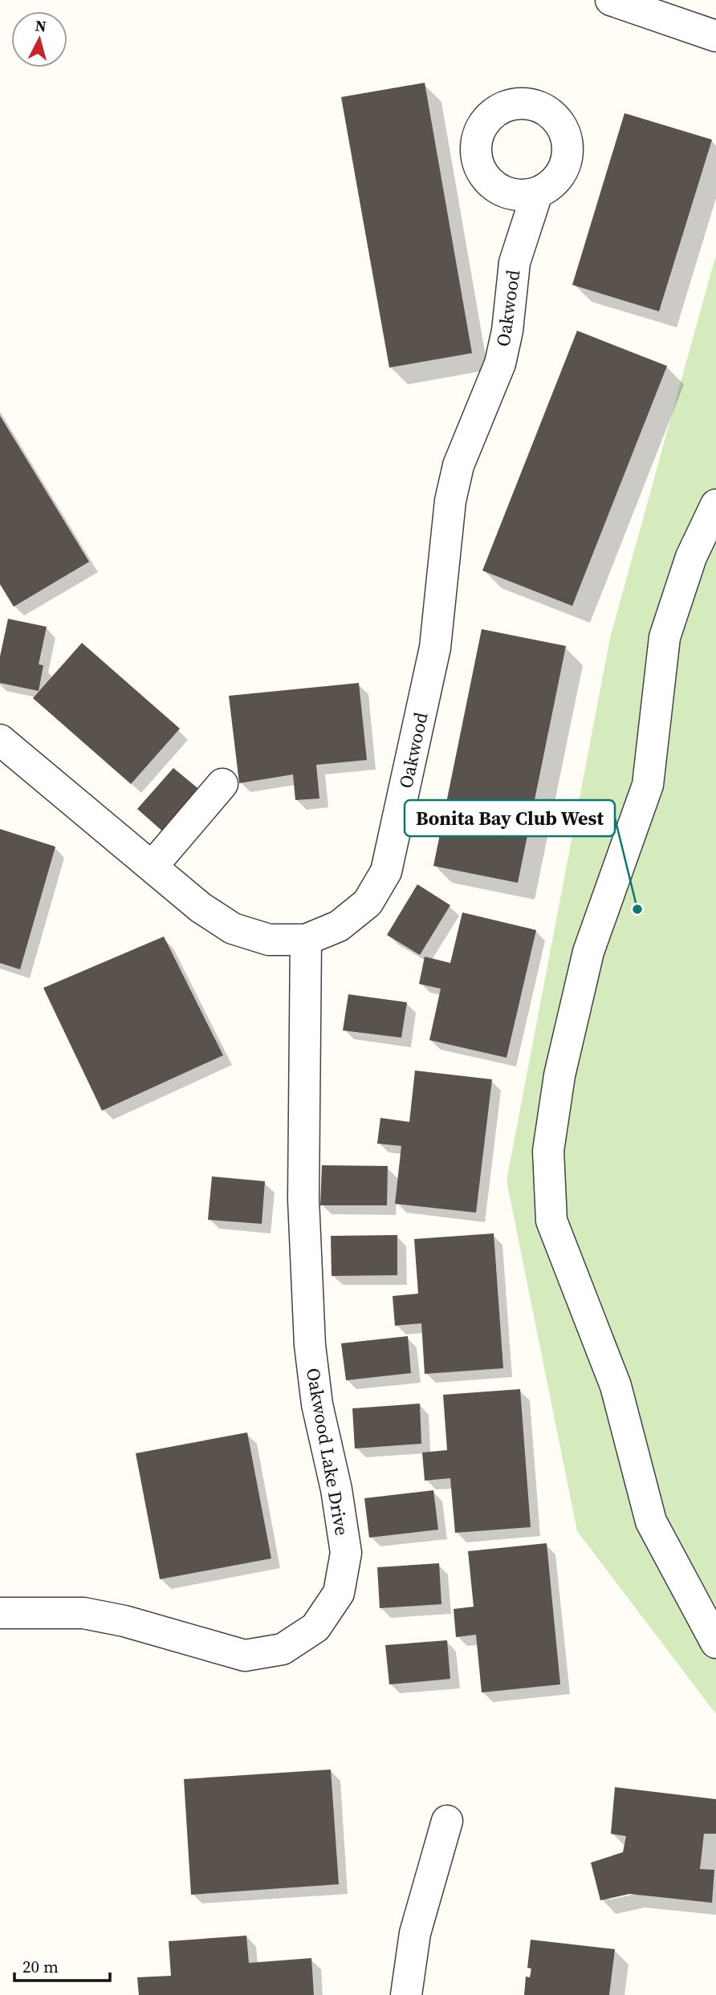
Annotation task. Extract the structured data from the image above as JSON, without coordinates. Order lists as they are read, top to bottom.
{
  "streets": {
    "street": ["Oakwood", "Oakwood Lake Drive"]
  },
  "crossings": [
    ["Oakwood", "Oakwood Lake Drive"]
  ],
  "places": ["Bonita Bay Club West"],
  "scale_bar": "20 m",
  "north": "top"
}
